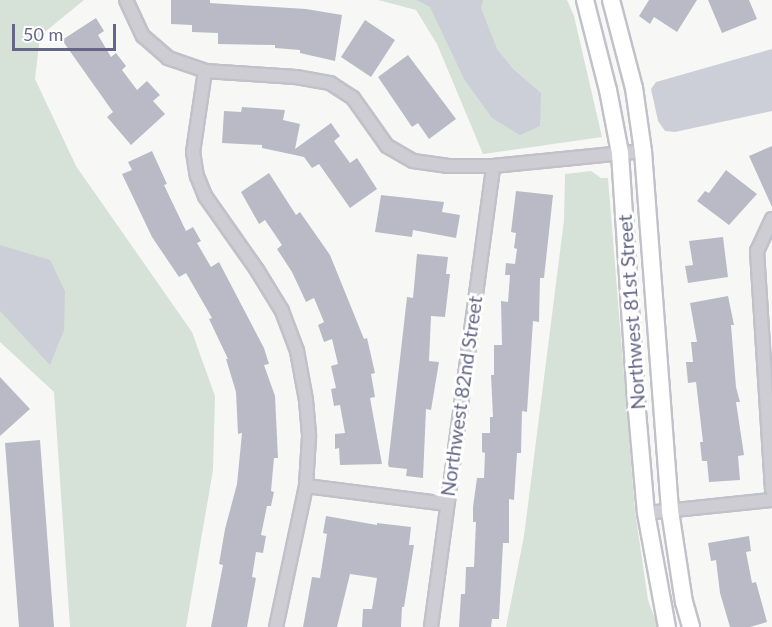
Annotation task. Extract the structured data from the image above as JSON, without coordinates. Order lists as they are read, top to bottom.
{
  "streets": {
    "street": ["Northwest 81st Street", "Northwest 82nd Street"]
  },
  "scale_bar": "50 m"
}
